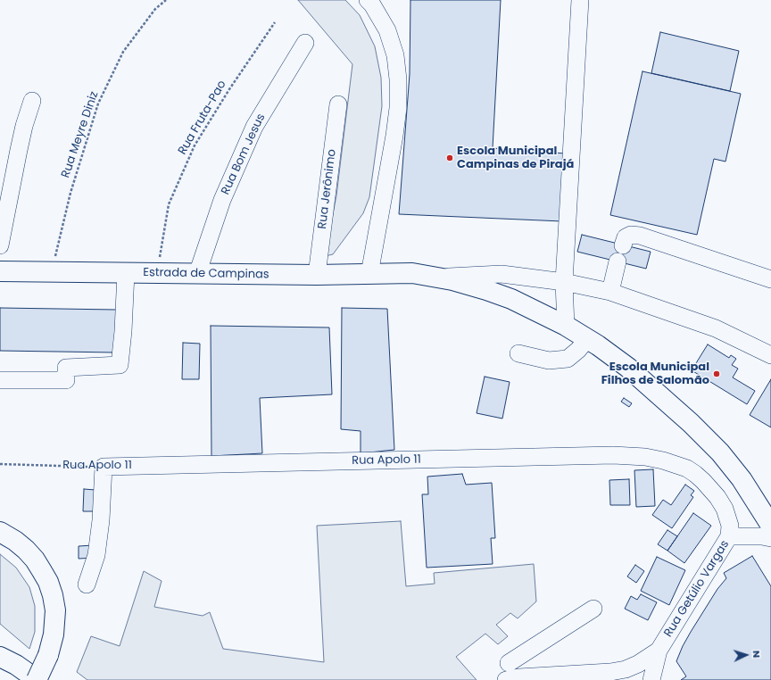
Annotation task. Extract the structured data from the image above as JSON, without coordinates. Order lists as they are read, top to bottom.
{
  "streets": {
    "main road": ["Estrada de Campinas"],
    "street": [
      "Rua Bom Jesus",
      "Rua Jerônimo",
      "Rua Apolo 11",
      "Rua Getúlio Vargas"
    ],
    "path": ["Rua Fruta-Pao", "Rua Meyre Diniz"]
  },
  "crossings": [
    ["Rua Fruta-Pao", "Estrada de Campinas"],
    ["Rua Meyre Diniz", "Estrada de Campinas"],
    ["Rua Bom Jesus", "Estrada de Campinas"],
    ["Rua Jerônimo", "Estrada de Campinas"],
    ["Rua Apolo 11", "Rua Getúlio Vargas"]
  ],
  "places": ["Escola Municipal Campinas de Pirajá", "Escola Municipal Filhos de Salomão"],
  "north": "right"
}
